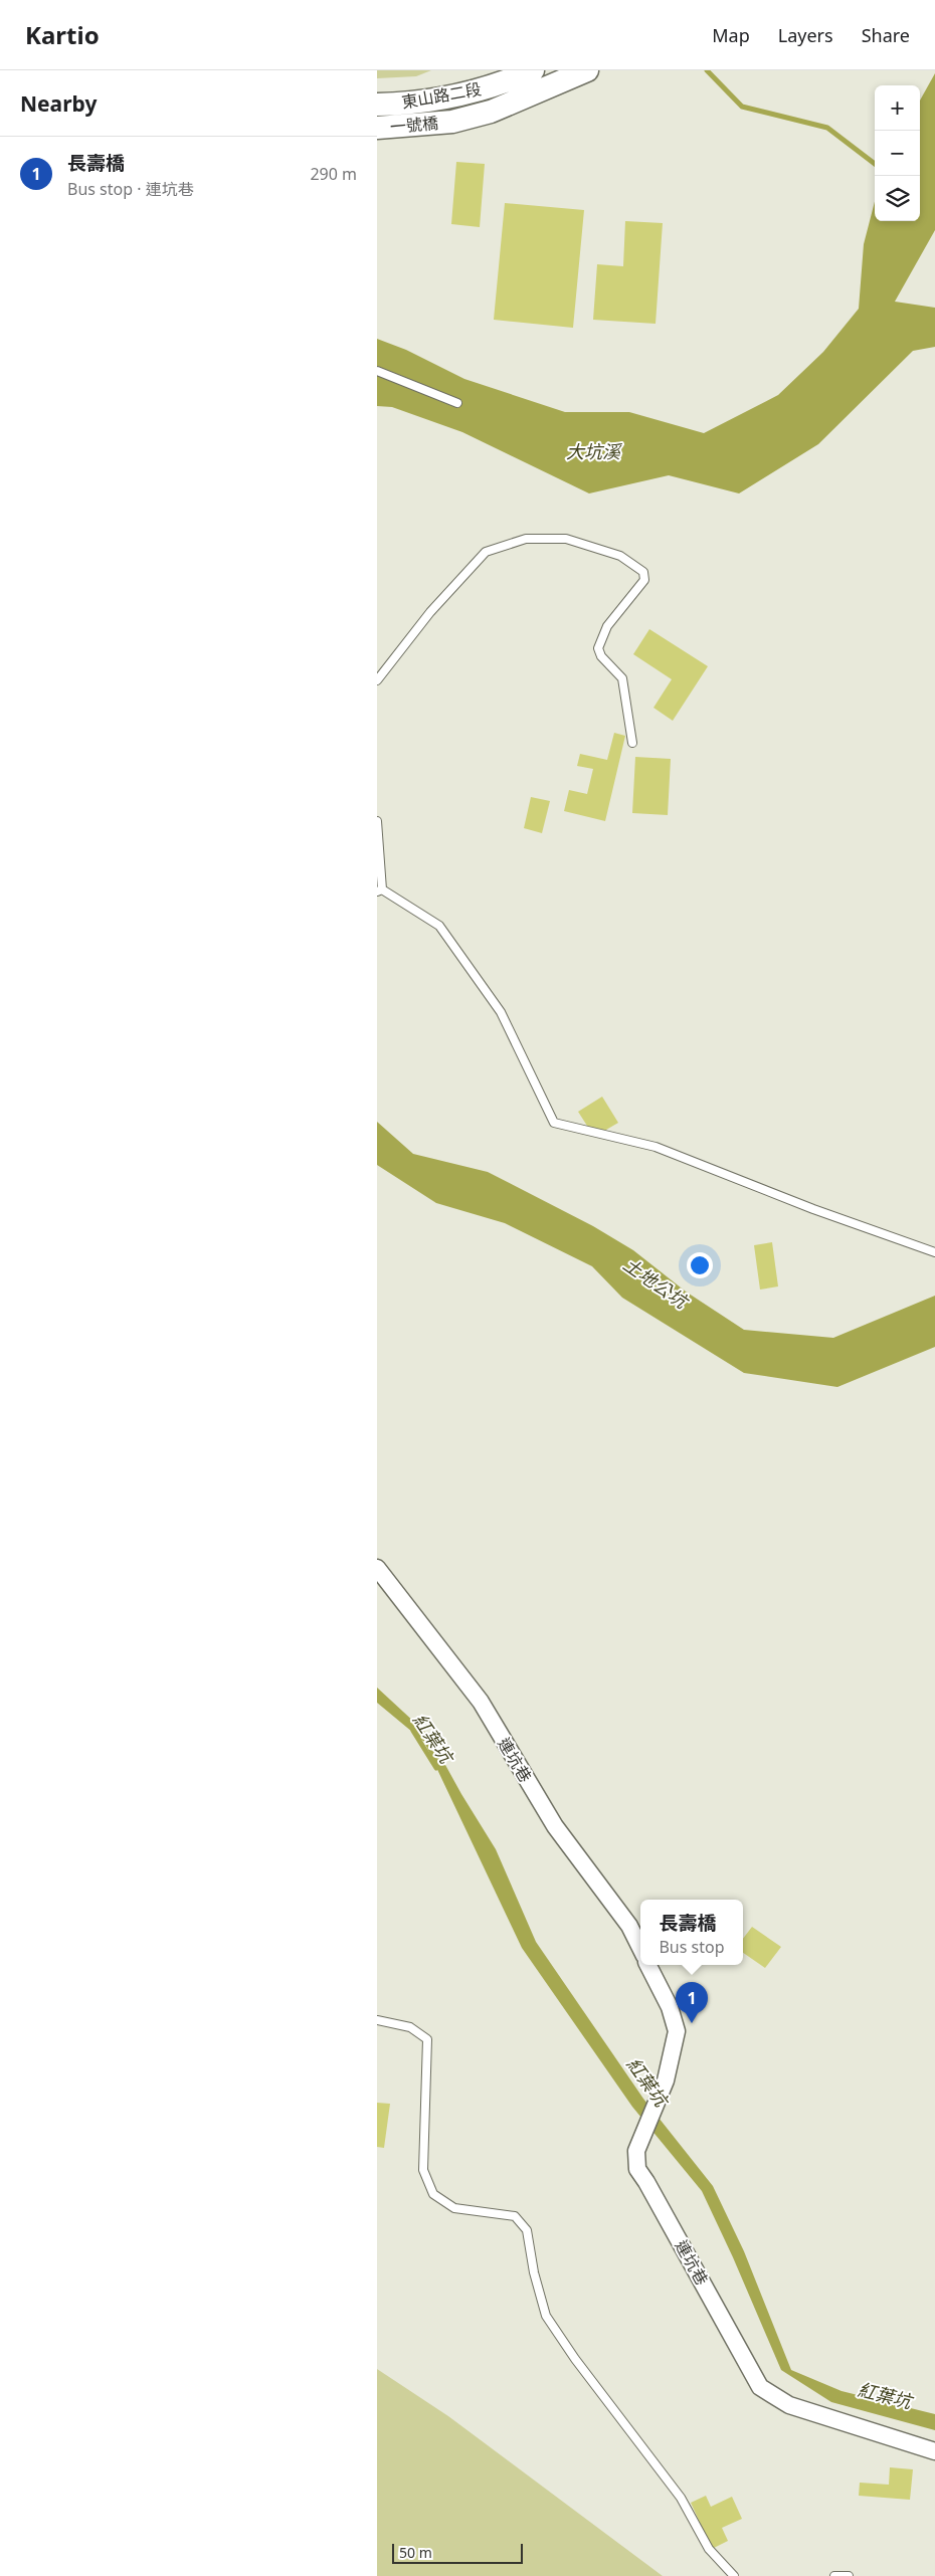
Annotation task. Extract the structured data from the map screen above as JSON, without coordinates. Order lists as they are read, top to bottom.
{
  "streets": {
    "main road": ["東山路二段", "一號橋"],
    "street": ["連坑巷"]
  },
  "crossings": [
    ["東山路二段", "一號橋"]
  ],
  "water": ["大坑溪", "土地公坑", "紅葉坑"],
  "scale_bar": "50 m",
  "page": {
    "header": "Kartio",
    "nav": ["Map", "Layers", "Share"],
    "heading": "Nearby",
    "map_buttons": ["+", "−"],
    "list": [
      {
        "mark": "1",
        "name": "長壽橋",
        "note": "Bus stop · 連坑巷",
        "value": "290 m"
      }
    ],
    "popup": ["長壽橋", "Bus stop"],
    "pins": "1",
    "scale": "50 m"
  }
}
